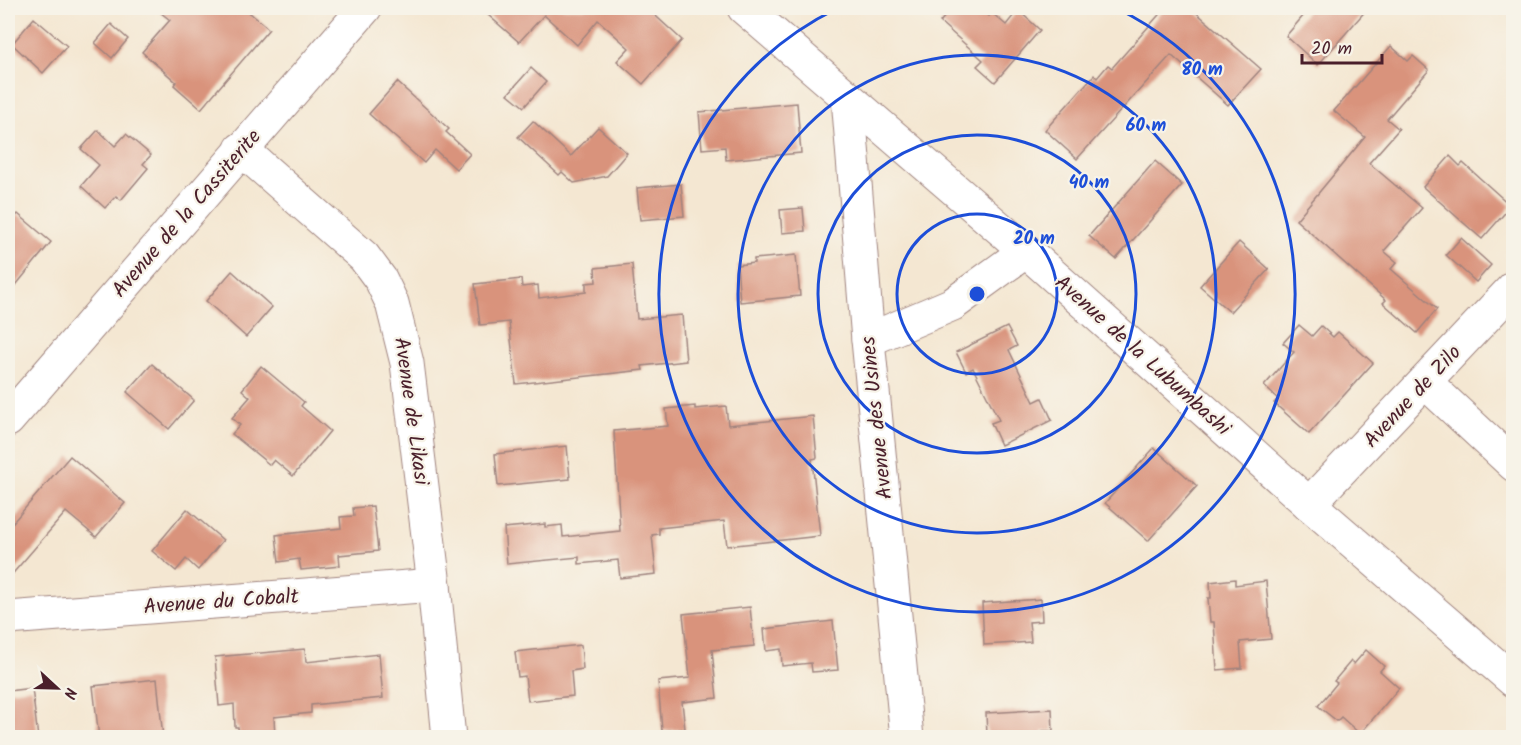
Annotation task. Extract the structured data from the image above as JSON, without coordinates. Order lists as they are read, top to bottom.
{
  "streets": {
    "street": [
      "Avenue de la Cassiterite",
      "Avenue de la Lubumbashi",
      "Avenue de Zilo",
      "Avenue de Likasi",
      "Avenue des Usines",
      "Avenue du Cobalt"
    ]
  },
  "crossings": [
    ["Avenue de la Cassiterite", "Avenue de Likasi"],
    ["Avenue de la Lubumbashi", "Avenue de Zilo"],
    ["Avenue de la Lubumbashi", "Avenue des Usines"],
    ["Avenue de Likasi", "Avenue du Cobalt"]
  ],
  "scale_bar": "20 m",
  "north": "right",
  "rings": [
    "80 m",
    "60 m",
    "40 m",
    "20 m"
  ]
}
